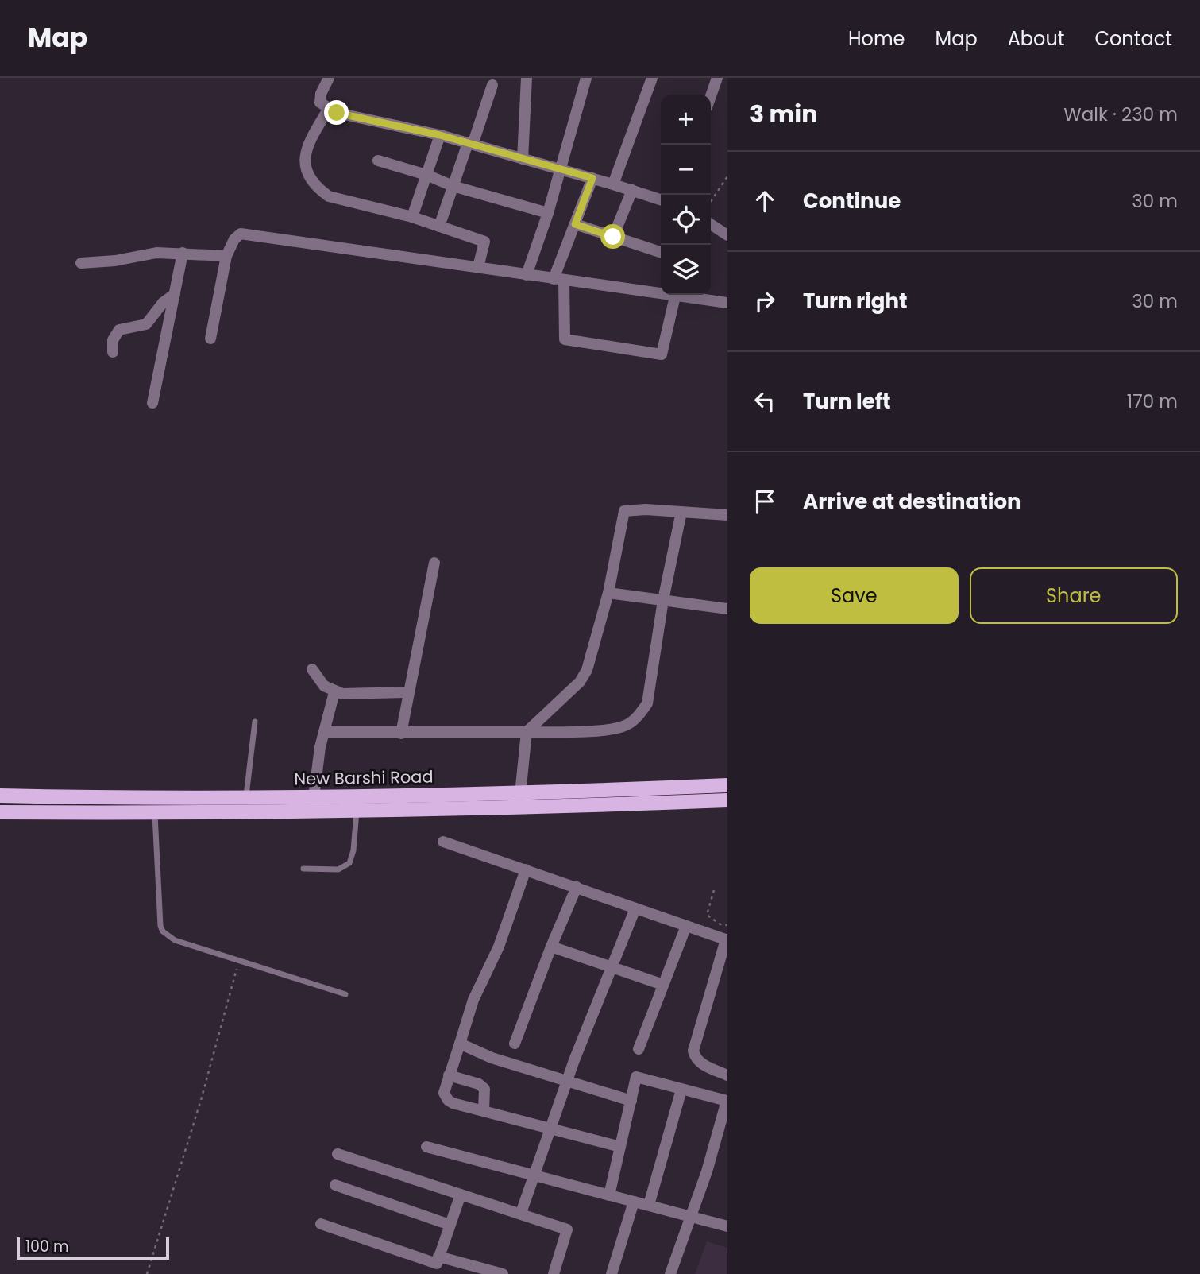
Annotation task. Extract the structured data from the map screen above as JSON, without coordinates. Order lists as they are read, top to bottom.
{
  "streets": {
    "main road": ["New Barshi Road"]
  },
  "scale_bar": "100 m",
  "page": {
    "header": "Map",
    "nav": [
      "Home",
      "Map",
      "About",
      "Contact"
    ],
    "heading": ["3 min", "Walk · 230 m"],
    "map_buttons": ["+", "−"],
    "list": [
      ["Continue", "30 m"],
      ["Turn right", "30 m"],
      ["Turn left", "170 m"],
      "Arrive at destination"
    ],
    "buttons": ["Save", "Share"],
    "scale": "100 m"
  }
}
